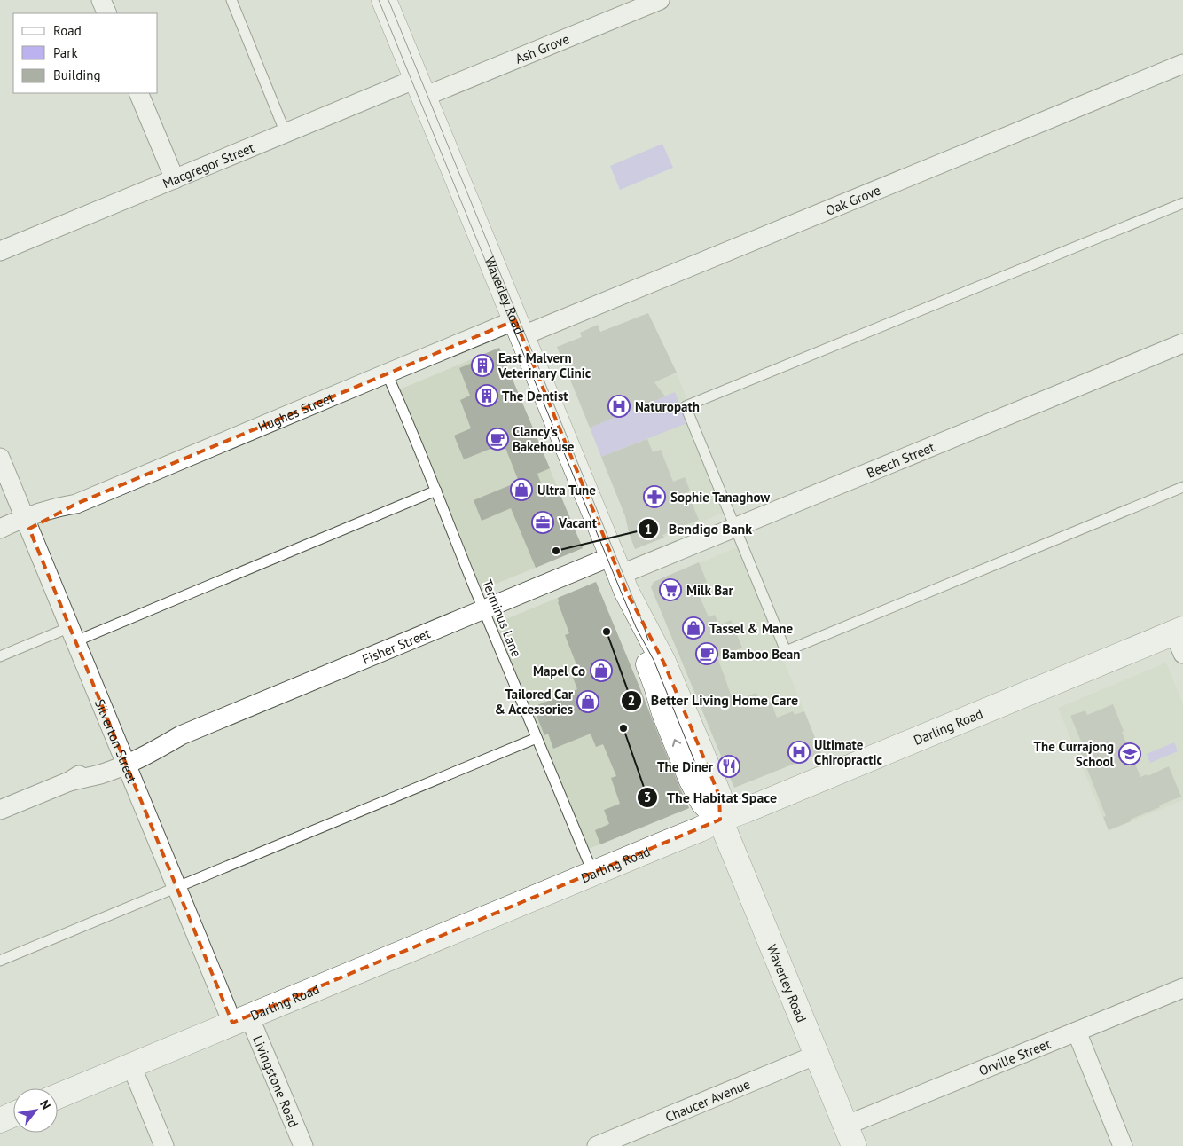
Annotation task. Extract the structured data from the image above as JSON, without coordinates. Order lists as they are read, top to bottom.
{
  "streets": {
    "street": [
      "Ash Grove",
      "Macgregor Street",
      "Oak Grove",
      "Waverley Road",
      "Hughes Street",
      "Beech Street",
      "Fisher Street",
      "Darling Road",
      "Silverton Street",
      "Orville Street",
      "Livingstone Road",
      "Chaucer Avenue"
    ],
    "lane": ["Terminus Lane"]
  },
  "crossings": [
    ["Ash Grove", "Macgregor Street"],
    ["Ash Grove", "Waverley Road"],
    ["Macgregor Street", "Waverley Road"],
    ["Oak Grove", "Waverley Road"],
    ["Oak Grove", "Hughes Street"],
    ["Waverley Road", "Hughes Street"],
    ["Waverley Road", "Beech Street"],
    ["Waverley Road", "Fisher Street"],
    ["Waverley Road", "Darling Road"],
    ["Waverley Road", "Orville Street"],
    ["Waverley Road", "Chaucer Avenue"],
    ["Hughes Street", "Terminus Lane"],
    ["Hughes Street", "Silverton Street"],
    ["Beech Street", "Fisher Street"],
    ["Terminus Lane", "Fisher Street"],
    ["Terminus Lane", "Darling Road"],
    ["Fisher Street", "Silverton Street"],
    ["Darling Road", "Silverton Street"],
    ["Darling Road", "Livingstone Road"],
    ["Silverton Street", "Livingstone Road"]
  ],
  "places": {
    "building": ["East Malvern Veterinary Clinic", "The Dentist"],
    "hospital": ["Naturopath", "Ultimate Chiropractic"],
    "cafe": ["Clancy's Bakehouse", "Bamboo Bean"],
    "shop": [
      "Ultra Tune",
      "Tassel & Mane",
      "Mapel Co",
      "Tailored Car & Accessories"
    ],
    "pharmacy": ["Sophie Tanaghow"],
    "office": ["Vacant"],
    "other": ["Bendigo Bank", "Better Living Home Care", "The Habitat Space"],
    "supermarket": ["Milk Bar"],
    "school or university": ["The Currajong School"],
    "restaurant": ["The Diner"]
  },
  "legend": ["Road", "Park", "Building"],
  "north": "top right"
}
